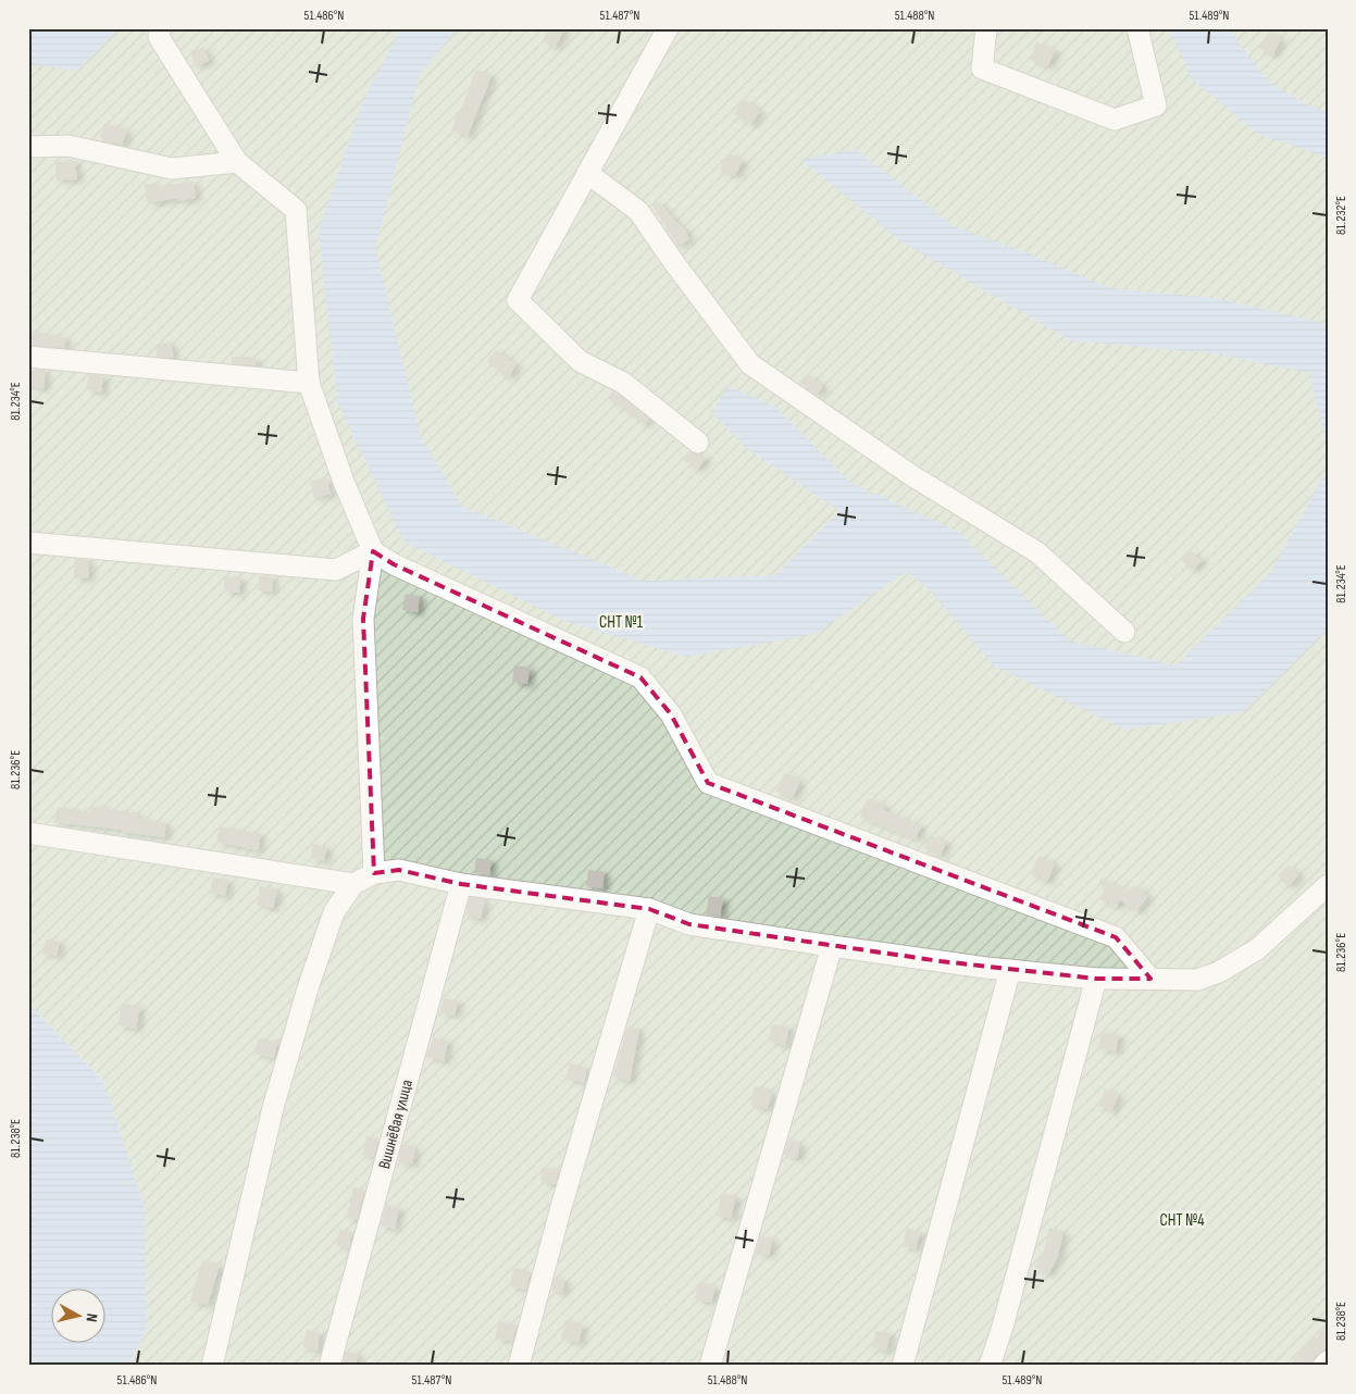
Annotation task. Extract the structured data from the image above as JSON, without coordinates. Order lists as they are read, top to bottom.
{
  "streets": {
    "street": ["Вишнёвая улица"]
  },
  "parks": ["СНТ №1", "СНТ №4"],
  "north": "right",
  "coordinates": [
    "51.486°N",
    "51.487°N",
    "51.488°N",
    "51.489°N",
    "81.232°E",
    "81.234°E",
    "81.236°E",
    "81.238°E"
  ]
}
